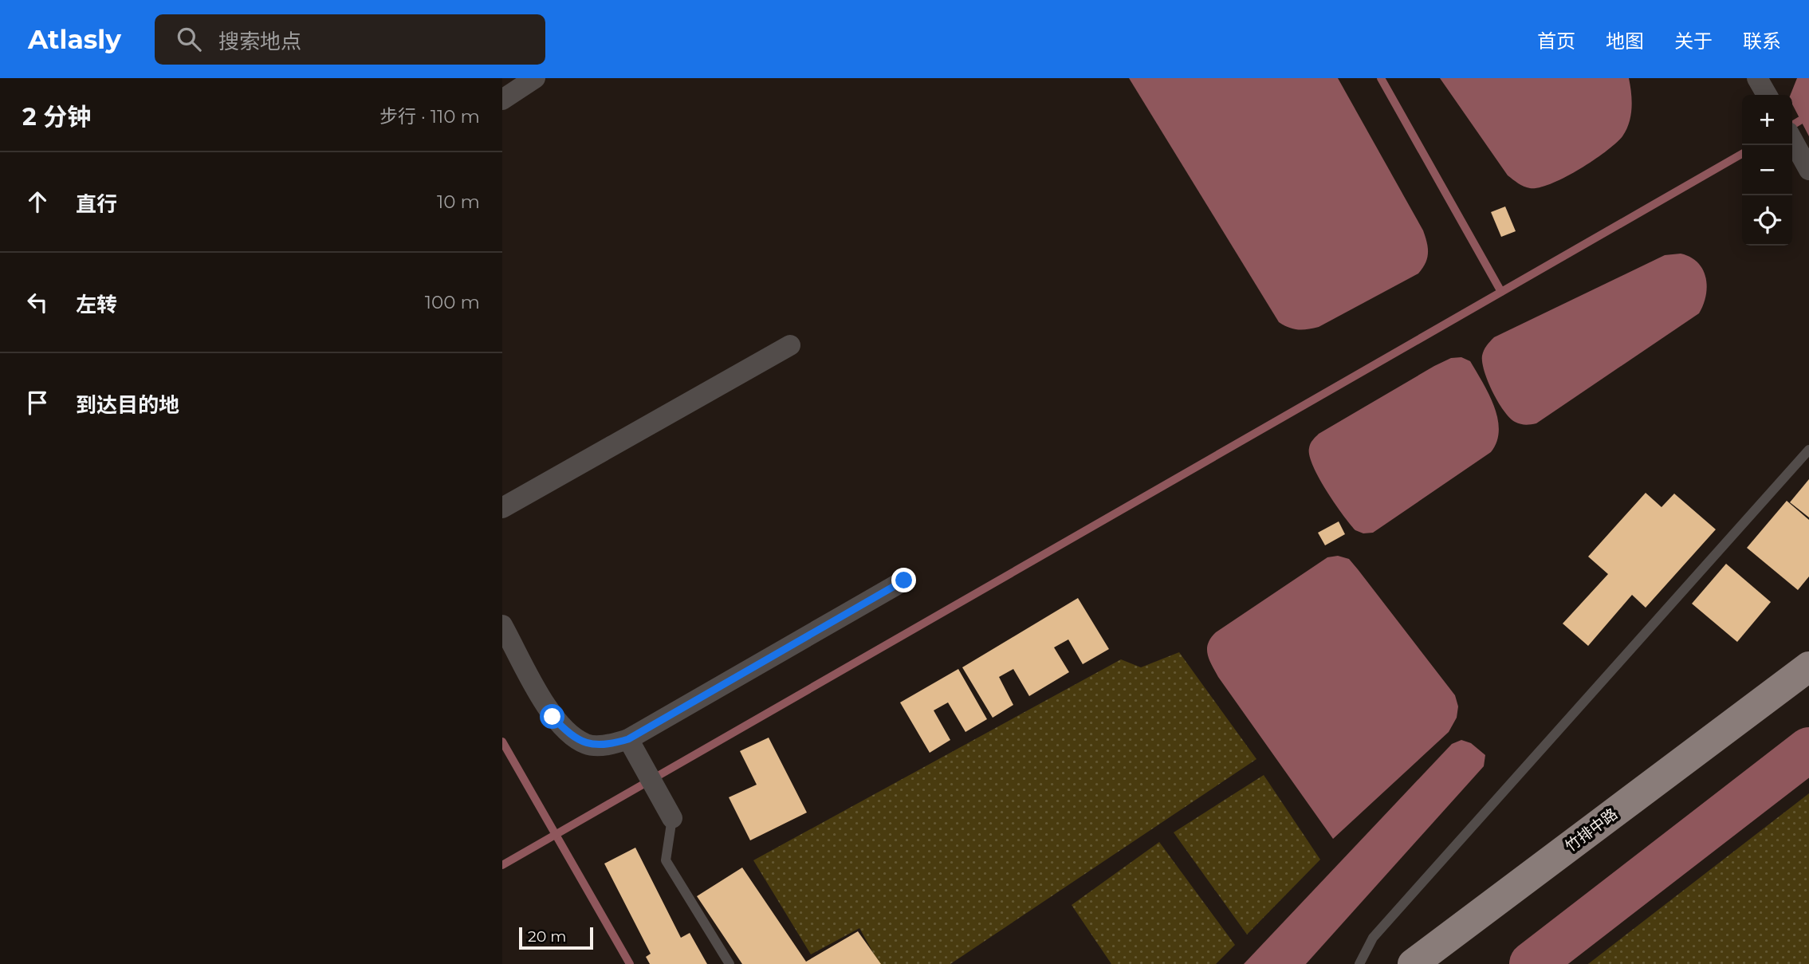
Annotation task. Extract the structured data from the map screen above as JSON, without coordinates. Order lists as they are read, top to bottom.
{
  "streets": {
    "main road": ["竹排中路"]
  },
  "scale_bar": "20 m",
  "page": {
    "header": "Atlasly",
    "search": "搜索地点",
    "nav": [
      "首页",
      "地图",
      "关于",
      "联系"
    ],
    "heading": ["2 分钟", "步行 · 110 m"],
    "map_buttons": ["+", "−"],
    "list": [
      ["直行", "10 m"],
      ["左转", "100 m"],
      "到达目的地"
    ],
    "scale": "20 m"
  }
}
